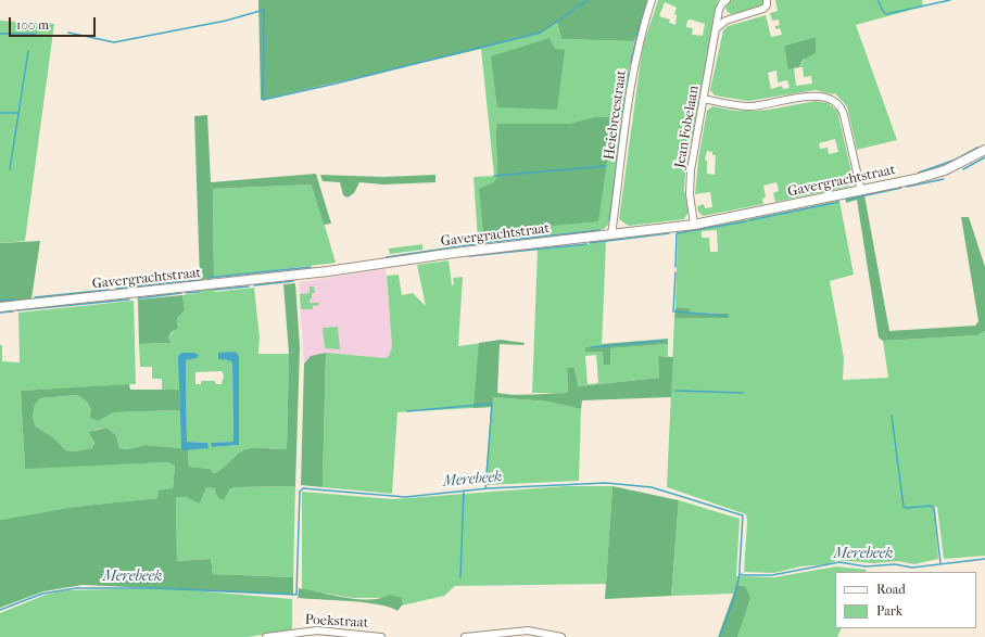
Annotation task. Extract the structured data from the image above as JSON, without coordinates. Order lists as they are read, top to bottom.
{
  "streets": {
    "street": [
      "Heiebreestraat",
      "Jean Fobelaan",
      "Gavergrachtstraat",
      "Poekstraat"
    ]
  },
  "crossings": [
    ["Heiebreestraat", "Gavergrachtstraat"],
    ["Jean Fobelaan", "Gavergrachtstraat"]
  ],
  "water": ["Merebeek"],
  "legend": ["Road", "Park"],
  "scale_bar": "100 m"
}
